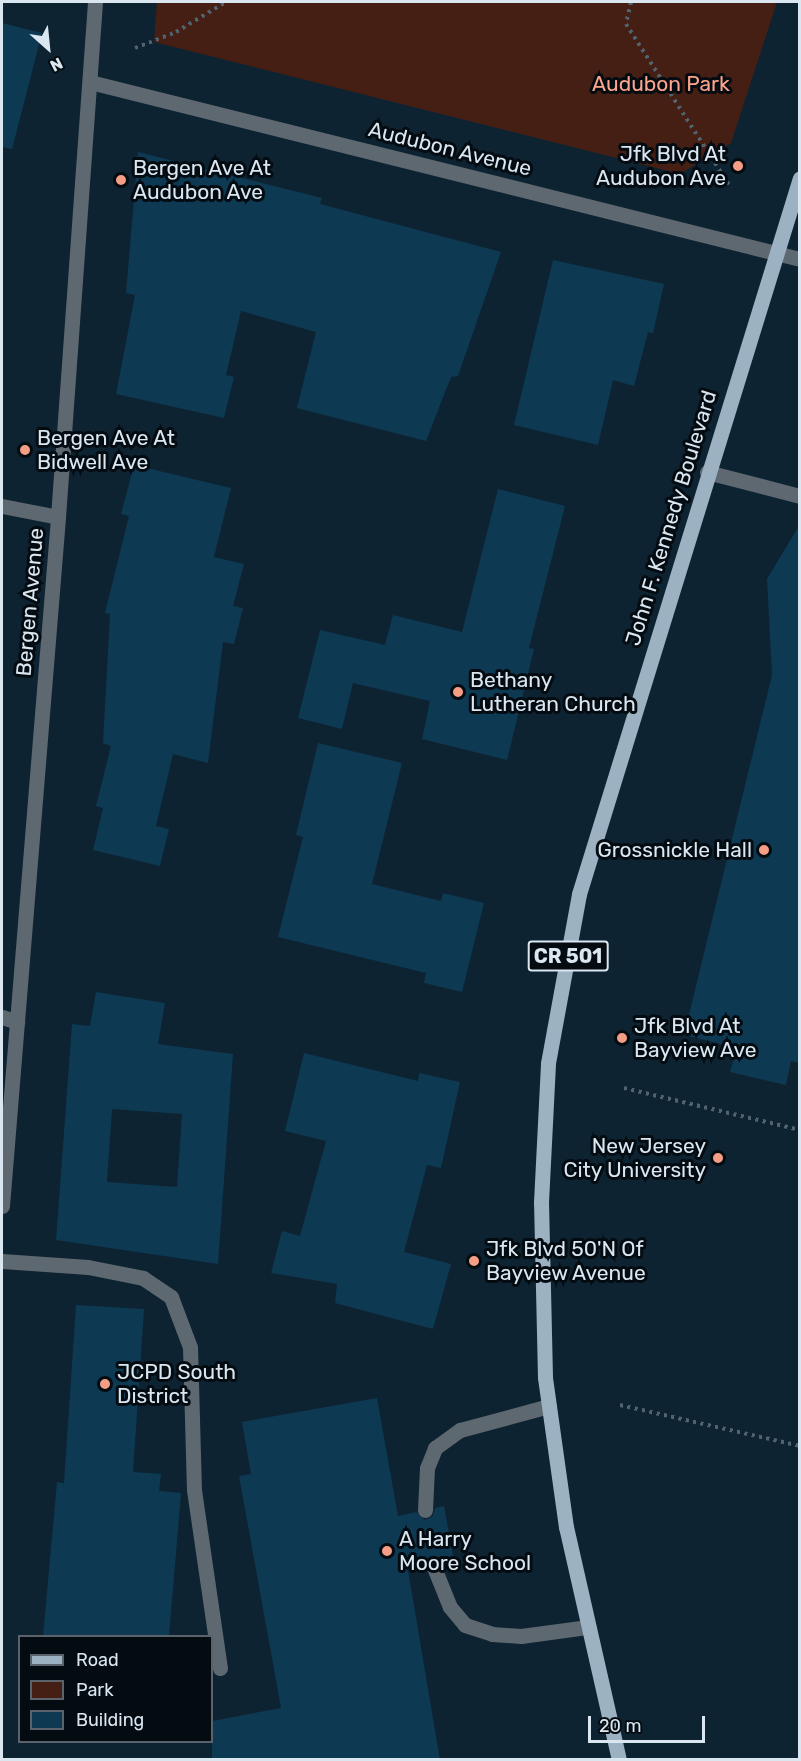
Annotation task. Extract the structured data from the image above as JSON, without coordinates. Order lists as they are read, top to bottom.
{
  "streets": {
    "main road": ["John F. Kennedy Boulevard", "CR 501"],
    "street": ["Audubon Avenue", "Bergen Avenue"]
  },
  "crossings": [
    ["Audubon Avenue", "John F. Kennedy Boulevard"],
    ["Audubon Avenue", "Bergen Avenue"]
  ],
  "parks": ["Audubon Park"],
  "places": [
    "Jfk Blvd At Audubon Ave",
    "Bergen Ave At Audubon Ave",
    "Bergen Ave At Bidwell Ave",
    "Bethany Lutheran Church",
    "Grossnickle Hall",
    "Jfk Blvd At Bayview Ave",
    "New Jersey City University",
    "Jfk Blvd 50'N Of Bayview Avenue",
    "JCPD South District",
    "A Harry Moore School"
  ],
  "legend": ["Road", "Park", "Building"],
  "scale_bar": "20 m",
  "north": "bottom right"
}
